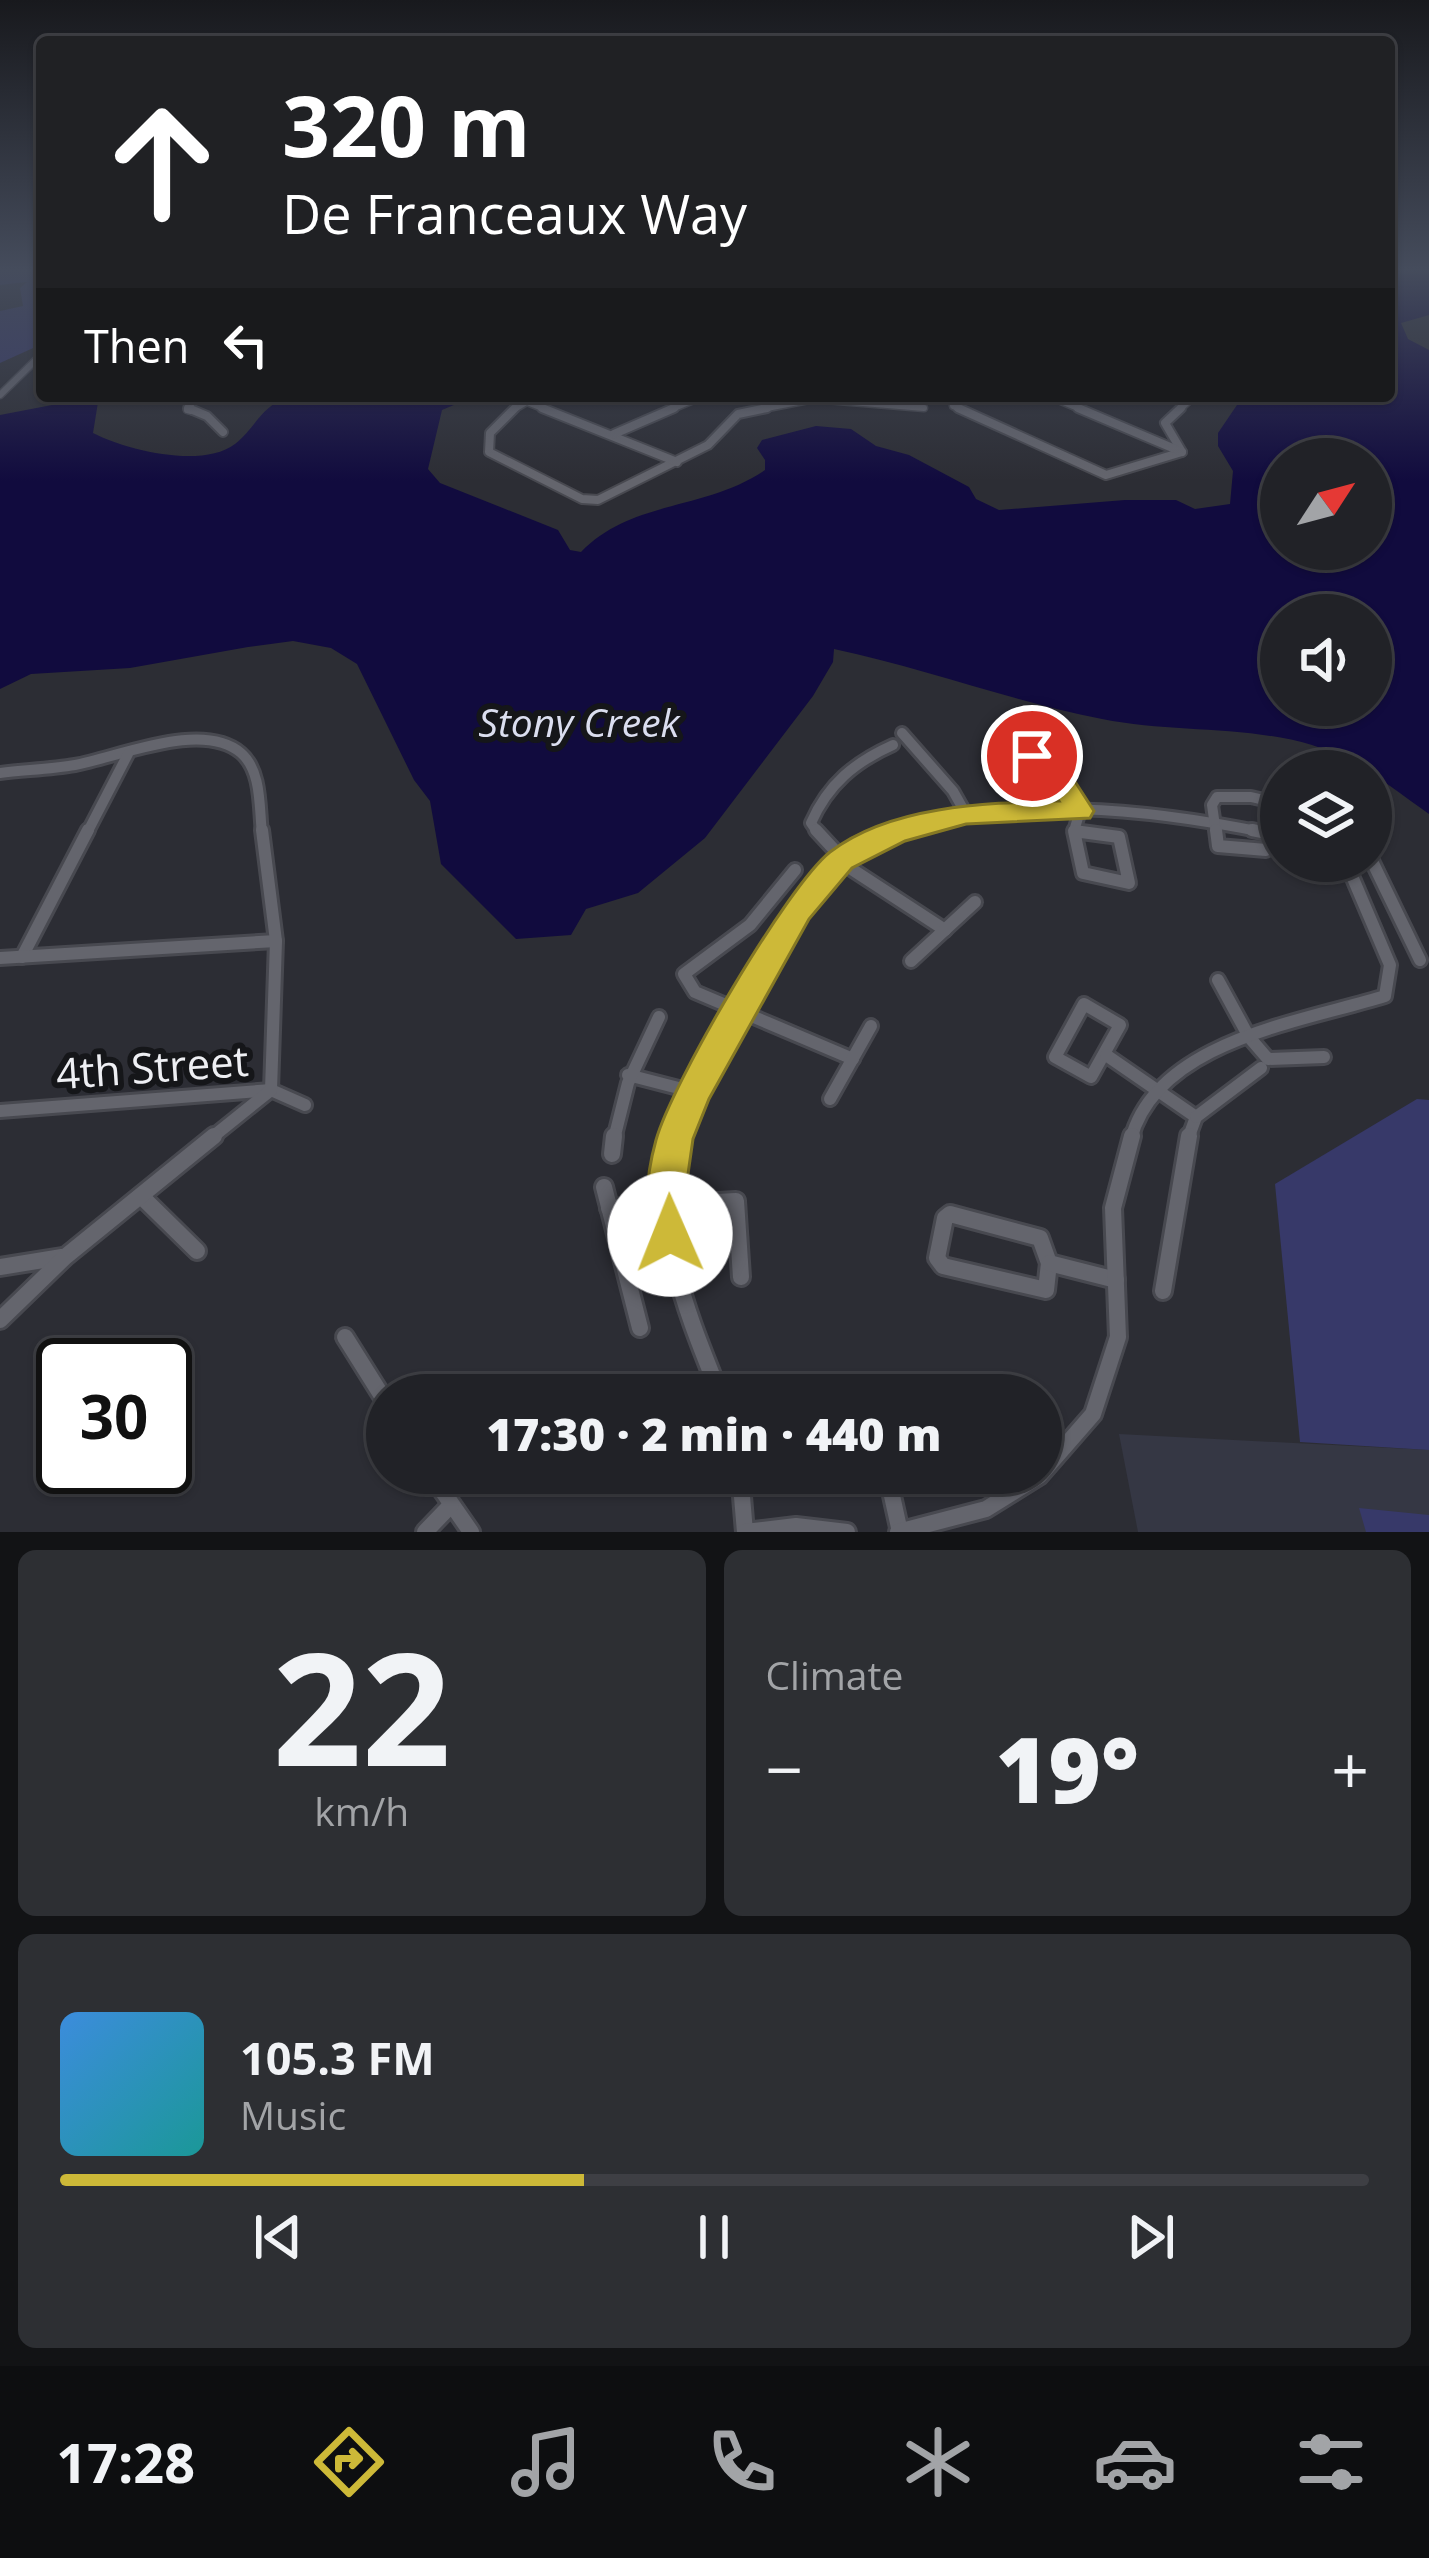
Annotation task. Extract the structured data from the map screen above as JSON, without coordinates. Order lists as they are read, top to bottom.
{
  "streets": {
    "street": ["4th Street"]
  },
  "water": ["Stony Creek"],
  "north": "top right",
  "page": {
    "turn": ["320 m", "De Franceaux Way"],
    "then": "Then",
    "limit": "30",
    "trip": "17:30 · 2 min · 440 m",
    "tile": [
      ["22", "km/h"],
      "Climate"
    ],
    "heat": ["−", "19°", "+"],
    "song": ["105.3 FM", "Music"],
    "tabs": "17:28"
  }
}
